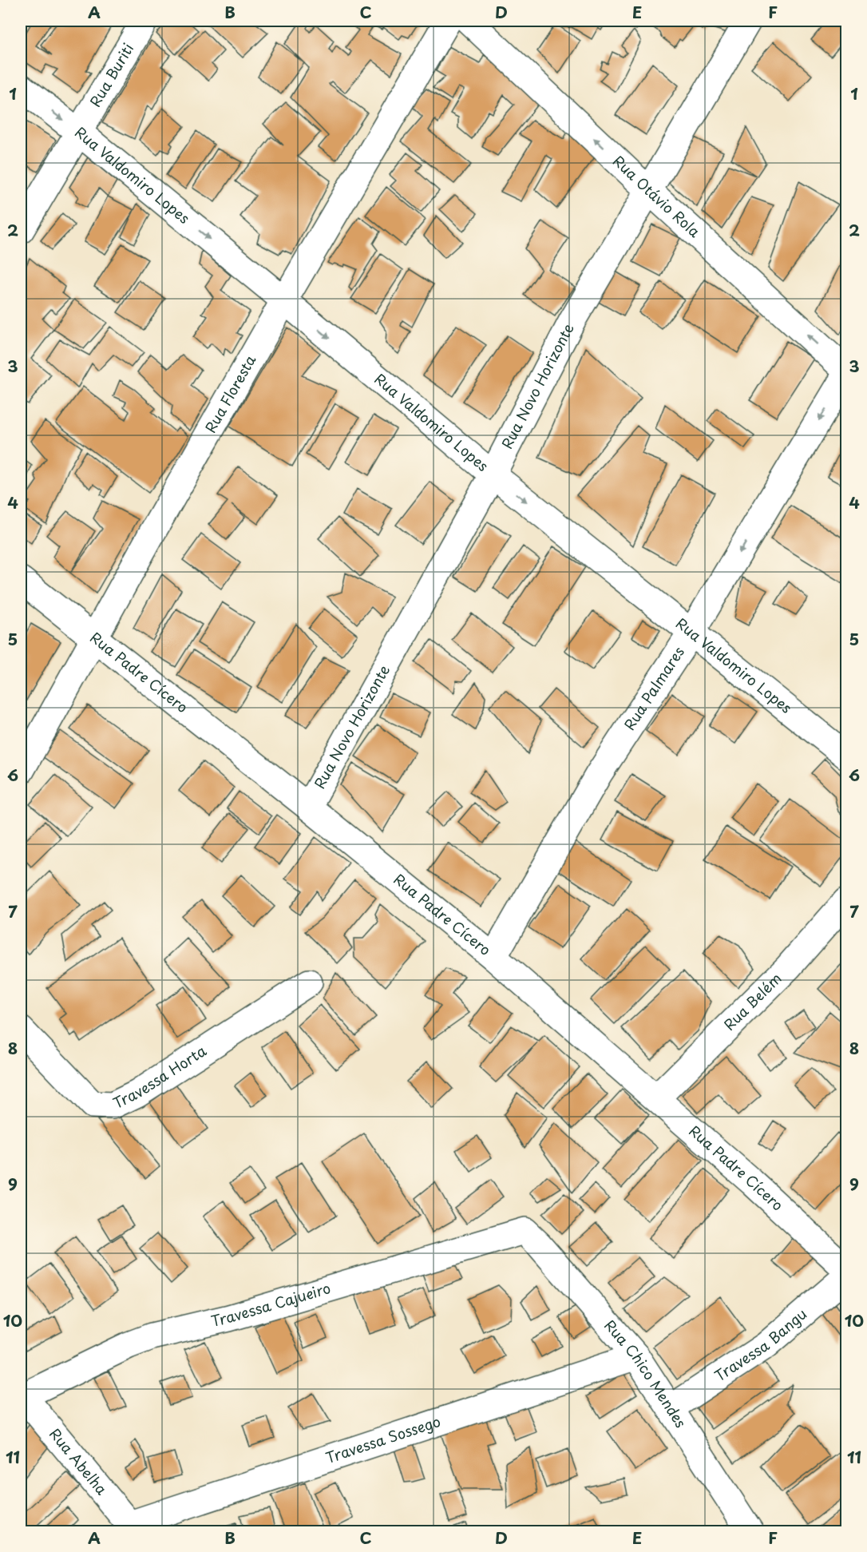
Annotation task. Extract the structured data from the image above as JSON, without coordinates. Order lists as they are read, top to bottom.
{
  "streets": {
    "street": [
      "Rua Buriti",
      "Rua Valdomiro Lopes",
      "Rua Otávio Rola",
      "Rua Novo Horizonte",
      "Rua Floresta",
      "Rua Padre Cícero",
      "Rua Palmares",
      "Rua Belém",
      "Travessa Horta",
      "Travessa Cajueiro",
      "Travessa Bangu",
      "Rua Chico Mendes",
      "Travessa Sossego",
      "Rua Abelha"
    ]
  },
  "crossings": [
    ["Rua Buriti", "Rua Valdomiro Lopes"],
    ["Rua Valdomiro Lopes", "Rua Novo Horizonte"],
    ["Rua Valdomiro Lopes", "Rua Floresta"],
    ["Rua Valdomiro Lopes", "Rua Palmares"],
    ["Rua Otávio Rola", "Rua Novo Horizonte"],
    ["Rua Otávio Rola", "Rua Palmares"],
    ["Rua Novo Horizonte", "Rua Padre Cícero"],
    ["Rua Floresta", "Rua Padre Cícero"],
    ["Rua Padre Cícero", "Rua Palmares"],
    ["Rua Padre Cícero", "Rua Belém"],
    ["Travessa Cajueiro", "Rua Chico Mendes"],
    ["Travessa Cajueiro", "Rua Abelha"],
    ["Travessa Bangu", "Rua Chico Mendes"],
    ["Rua Chico Mendes", "Travessa Sossego"],
    ["Travessa Sossego", "Rua Abelha"]
  ],
  "one_way": ["Rua Valdomiro Lopes", "Rua Otávio Rola", "Rua Palmares"],
  "grid": {
    "columns": [
      "A",
      "B",
      "C",
      "D",
      "E",
      "F"
    ],
    "rows": [
      "1",
      "2",
      "3",
      "4",
      "5",
      "6",
      "7",
      "8",
      "9",
      "10",
      "11"
    ]
  }
}
